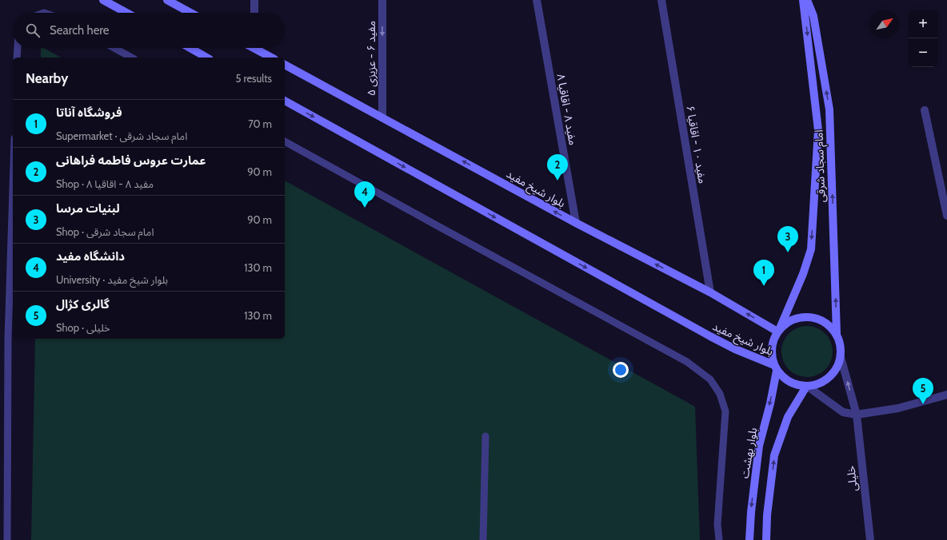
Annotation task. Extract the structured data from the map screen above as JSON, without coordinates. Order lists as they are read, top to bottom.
{
  "streets": {
    "street": [
      "مفید ۶ - عزیزی ۵",
      "مفید ۸ - اقاقیا ۸",
      "مفید ۱۰ - اقاقیا ۶",
      "امام سجاد شرقی",
      "بلوار شیخ مفید",
      "بلوار بهشت",
      "خلیلی"
    ]
  },
  "crossings": [
    ["مفید ۶ - عزیزی ۵", "بلوار شیخ مفید"],
    ["مفید ۸ - اقاقیا ۸", "بلوار شیخ مفید"],
    ["مفید ۱۰ - اقاقیا ۶", "بلوار شیخ مفید"],
    ["امام سجاد شرقی", "بلوار شیخ مفید"],
    ["امام سجاد شرقی", "بلوار بهشت"],
    ["امام سجاد شرقی", "خلیلی"],
    ["بلوار شیخ مفید", "بلوار بهشت"],
    ["بلوار شیخ مفید", "خلیلی"],
    ["بلوار بهشت", "خلیلی"]
  ],
  "one_way": ["مفید ۶ - عزیزی ۵"],
  "north": "top right",
  "page": {
    "map_buttons": ["+", "−"],
    "search": "Search here",
    "heading": ["Nearby", "5 results"],
    "list": [
      {
        "mark": "1",
        "name": "فروشگاه آناتا",
        "note": "Supermarket · امام سجاد شرقی",
        "value": "70 m"
      },
      {
        "mark": "2",
        "name": "عمارت عروس فاطمه فراهانی",
        "note": "Shop · مفید ۸ - اقاقیا ۸",
        "value": "90 m"
      },
      {
        "mark": "3",
        "name": "لبنیات مرسا",
        "note": "Shop · امام سجاد شرقی",
        "value": "90 m"
      },
      {
        "mark": "4",
        "name": "دانشگاه مفید",
        "note": "University · بلوار شیخ مفید",
        "value": "130 m"
      },
      {
        "mark": "5",
        "name": "گالری کژال",
        "note": "Shop · خلیلی",
        "value": "130 m"
      }
    ],
    "pins": [
      "2",
      "4",
      "3",
      "1",
      "5"
    ]
  }
}
